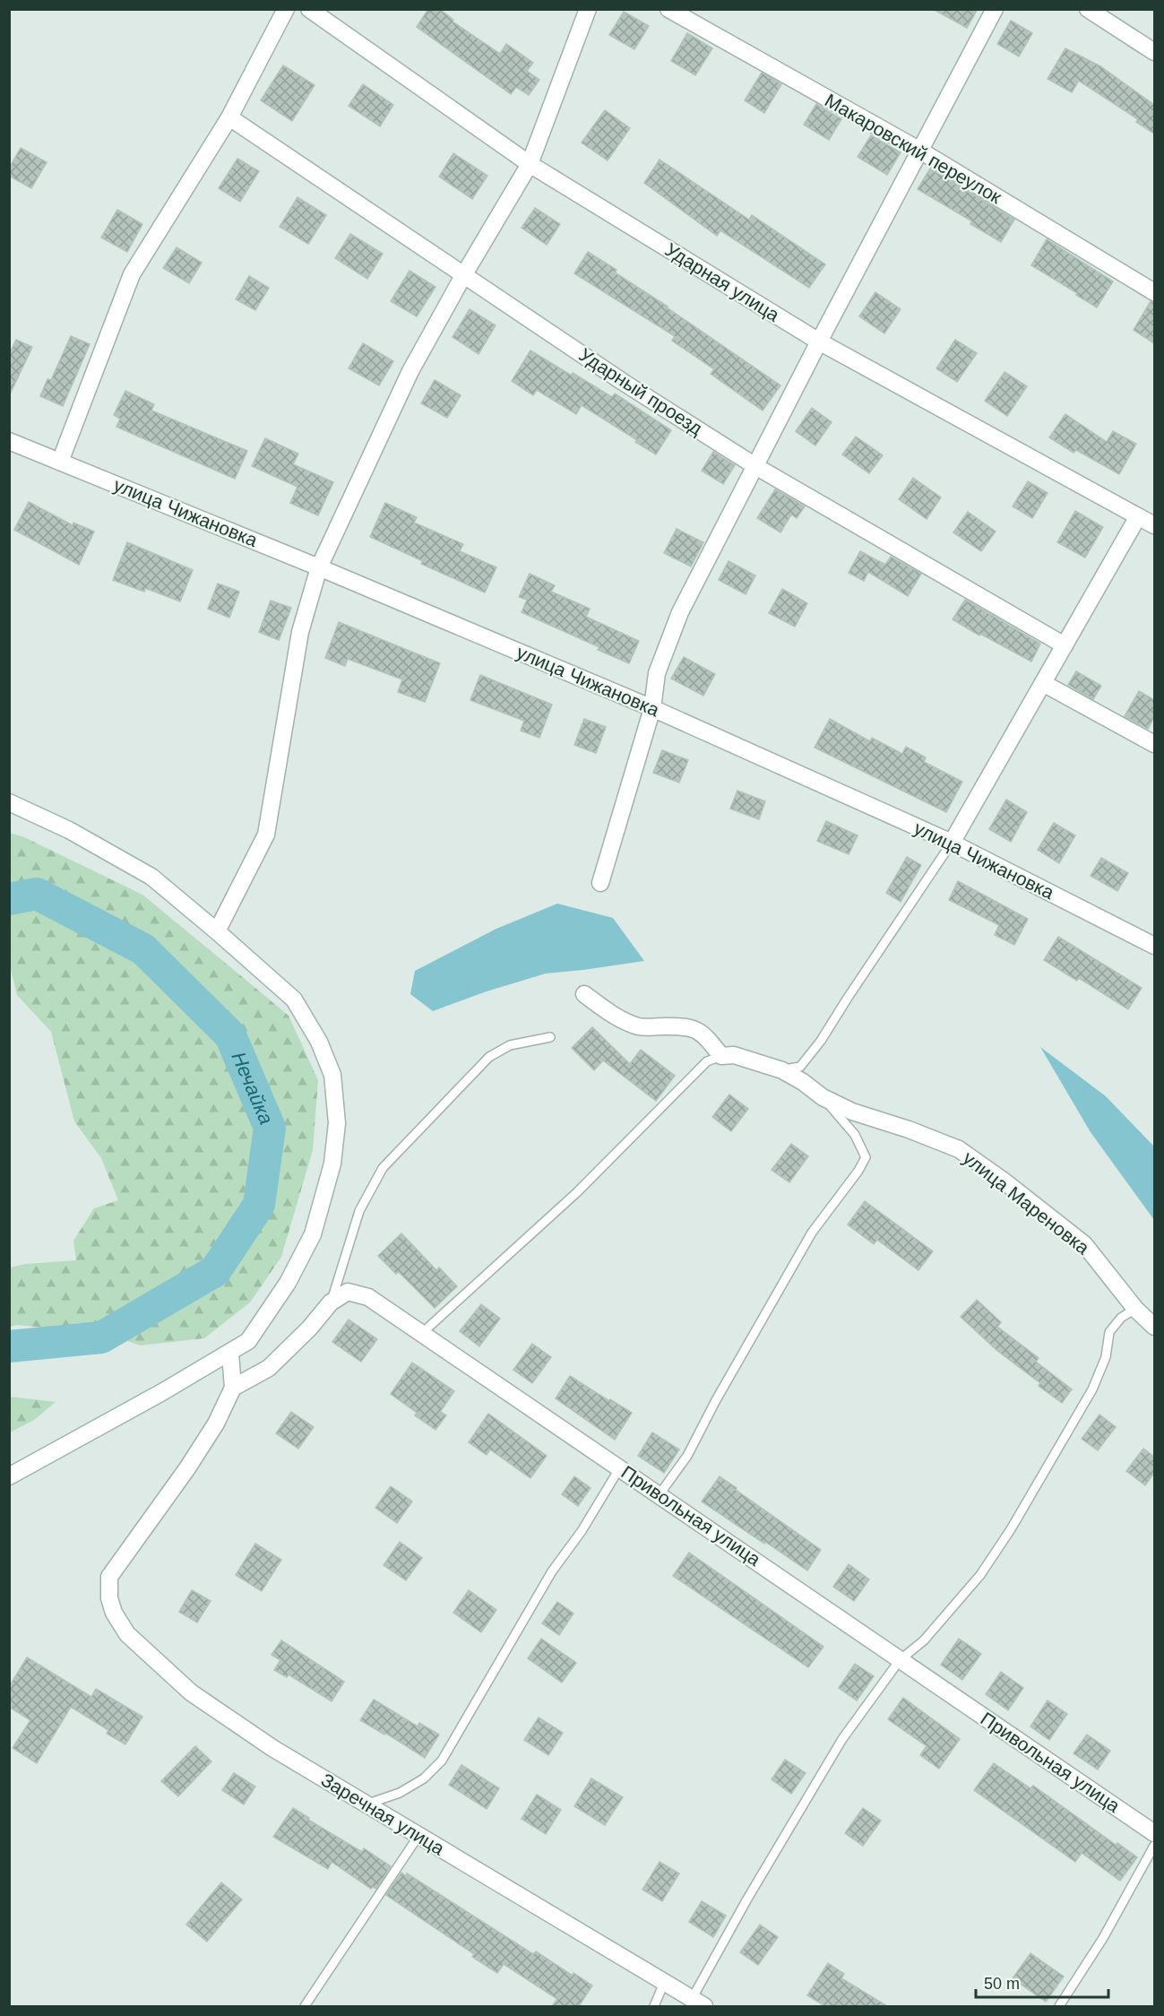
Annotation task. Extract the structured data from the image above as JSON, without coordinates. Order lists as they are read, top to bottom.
{
  "streets": {
    "street": [
      "Макаровский переулок",
      "Ударная улица",
      "Ударный проезд",
      "улица Чижановка",
      "улица Мареновка",
      "Привольная улица",
      "Заречная улица"
    ]
  },
  "crossings": [
    ["Привольная улица", "Заречная улица"]
  ],
  "water": ["Нечайка"],
  "scale_bar": "50 m"
}
